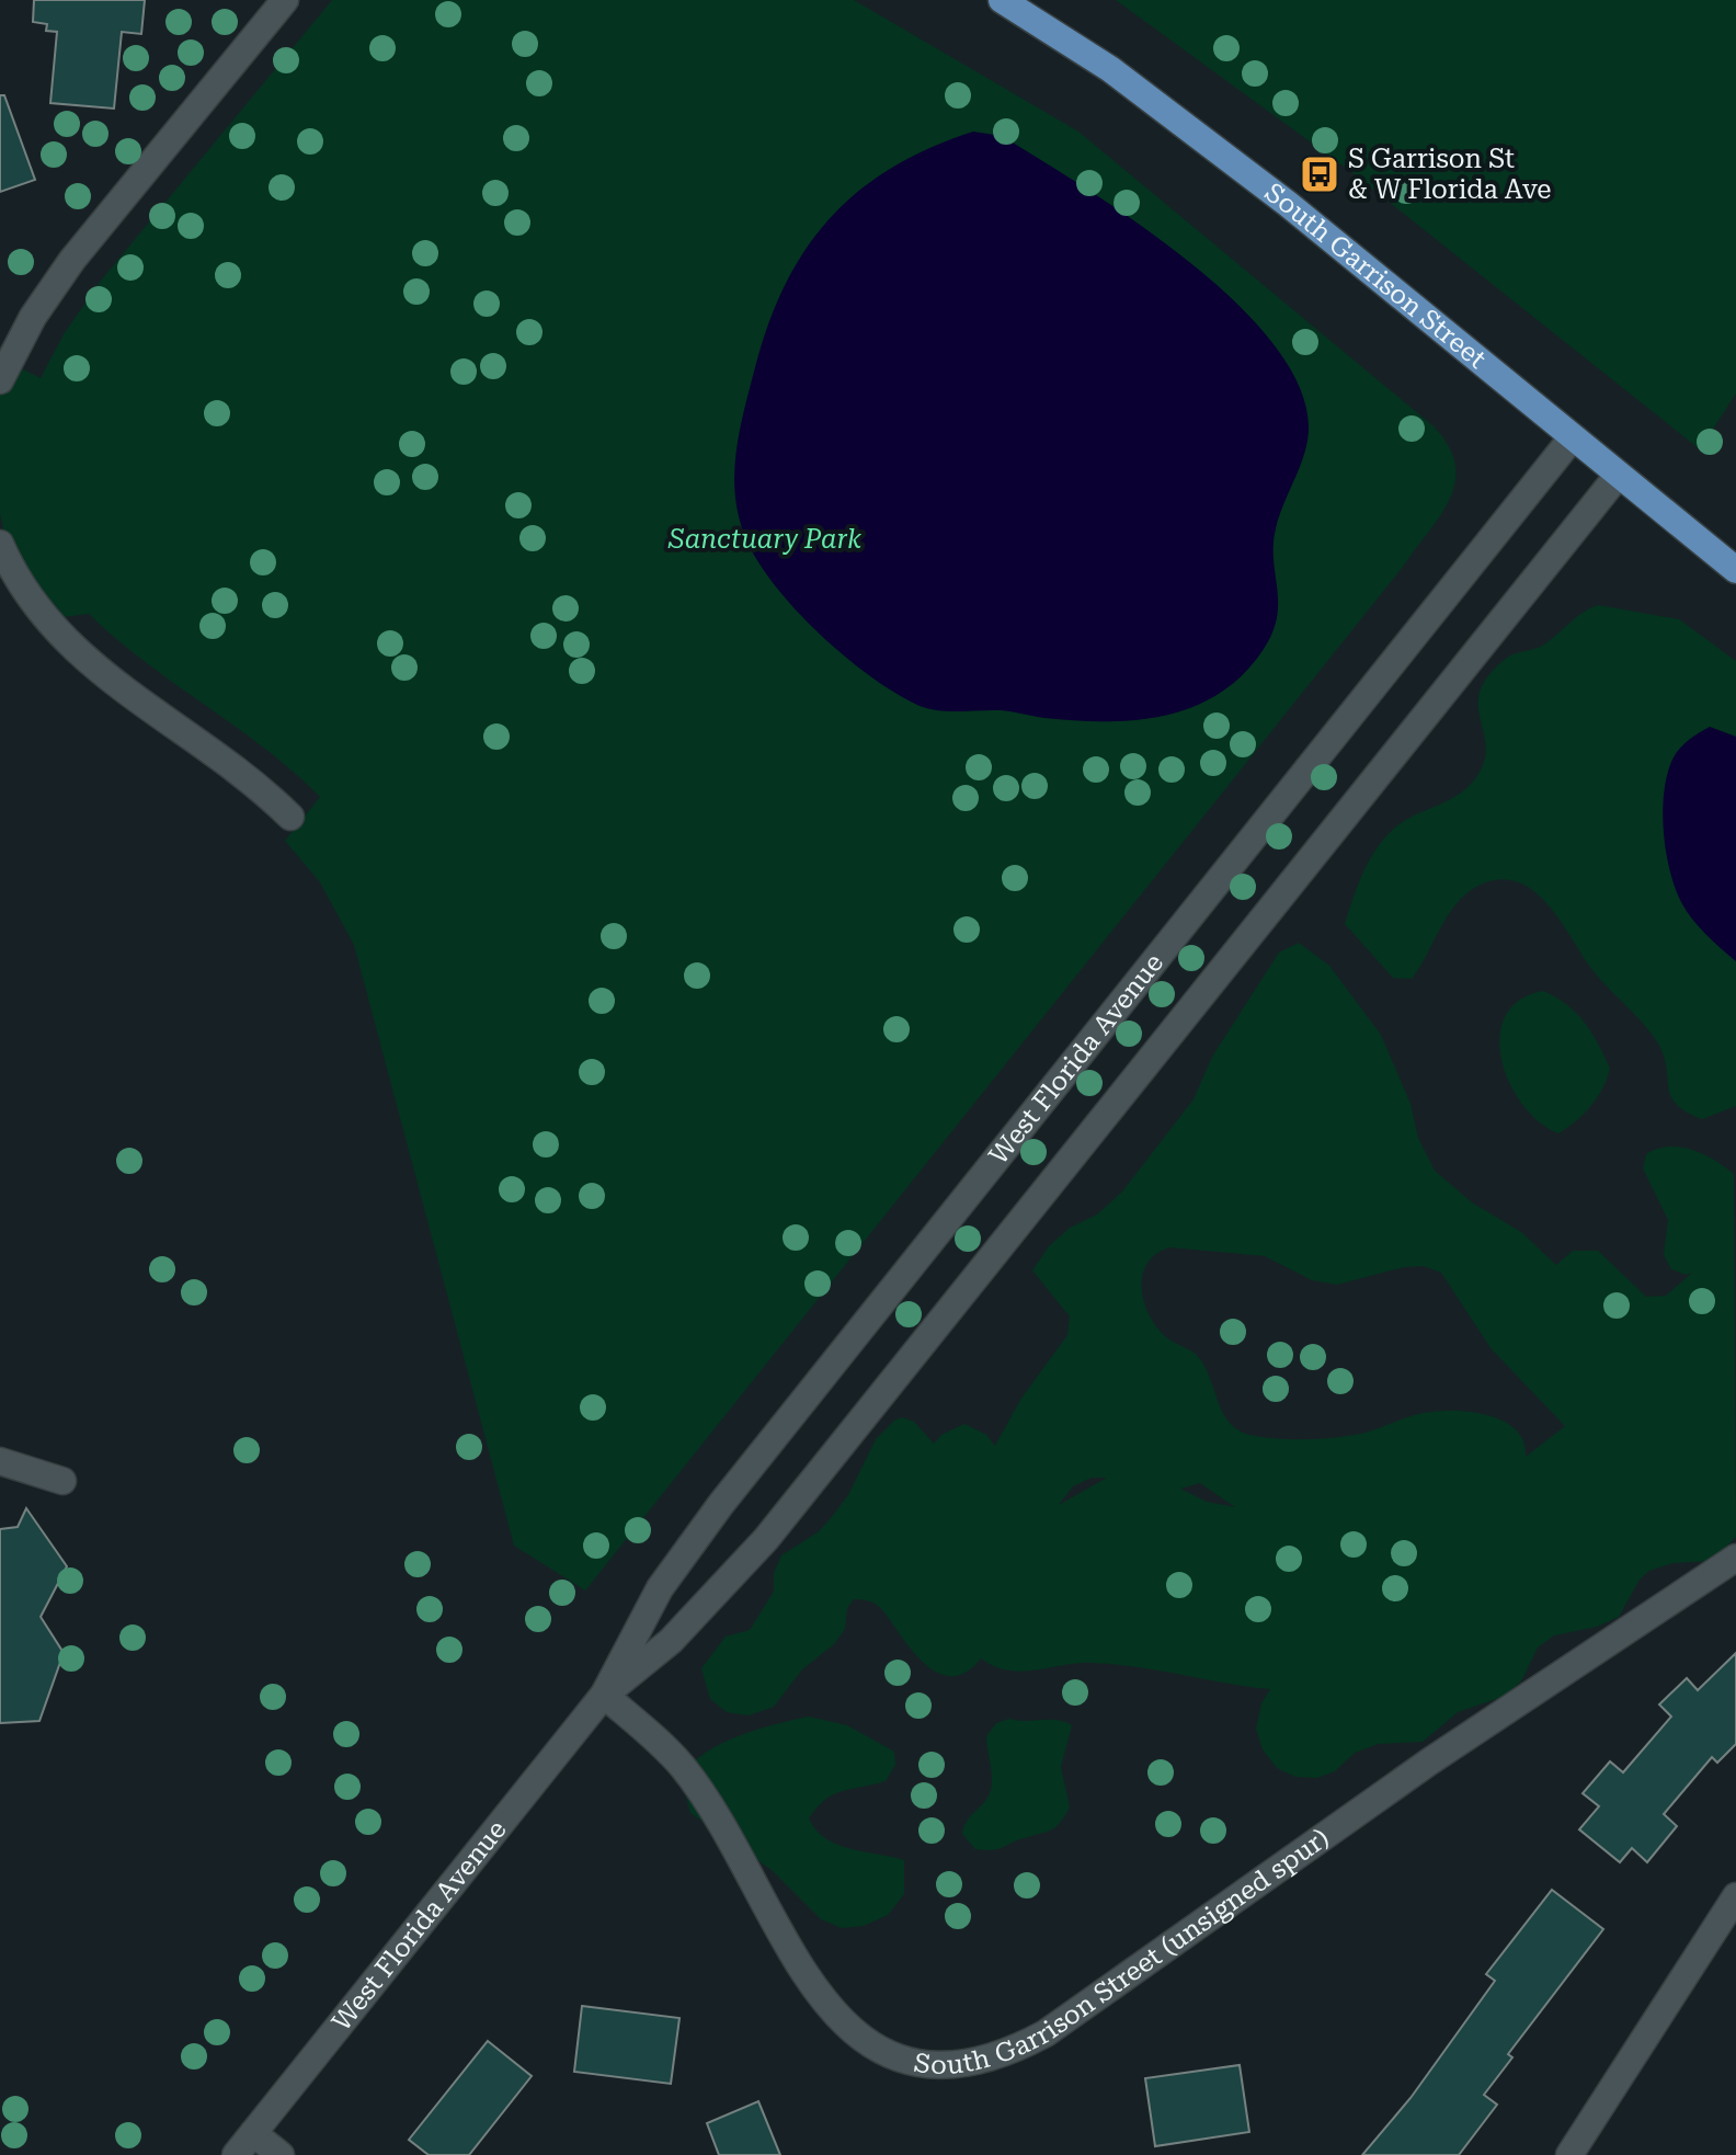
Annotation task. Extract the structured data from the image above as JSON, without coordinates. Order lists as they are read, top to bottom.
{
  "streets": {
    "main road": ["South Garrison Street"],
    "street": ["West Florida Avenue", "South Garrison Street (unsigned spur)"]
  },
  "crossings": [
    ["South Garrison Street", "West Florida Avenue"],
    ["West Florida Avenue", "South Garrison Street (unsigned spur)"]
  ],
  "parks": ["Sanctuary Park"],
  "places": {
    "bus stop": ["S Garrison St & W Florida Ave"]
  }
}
